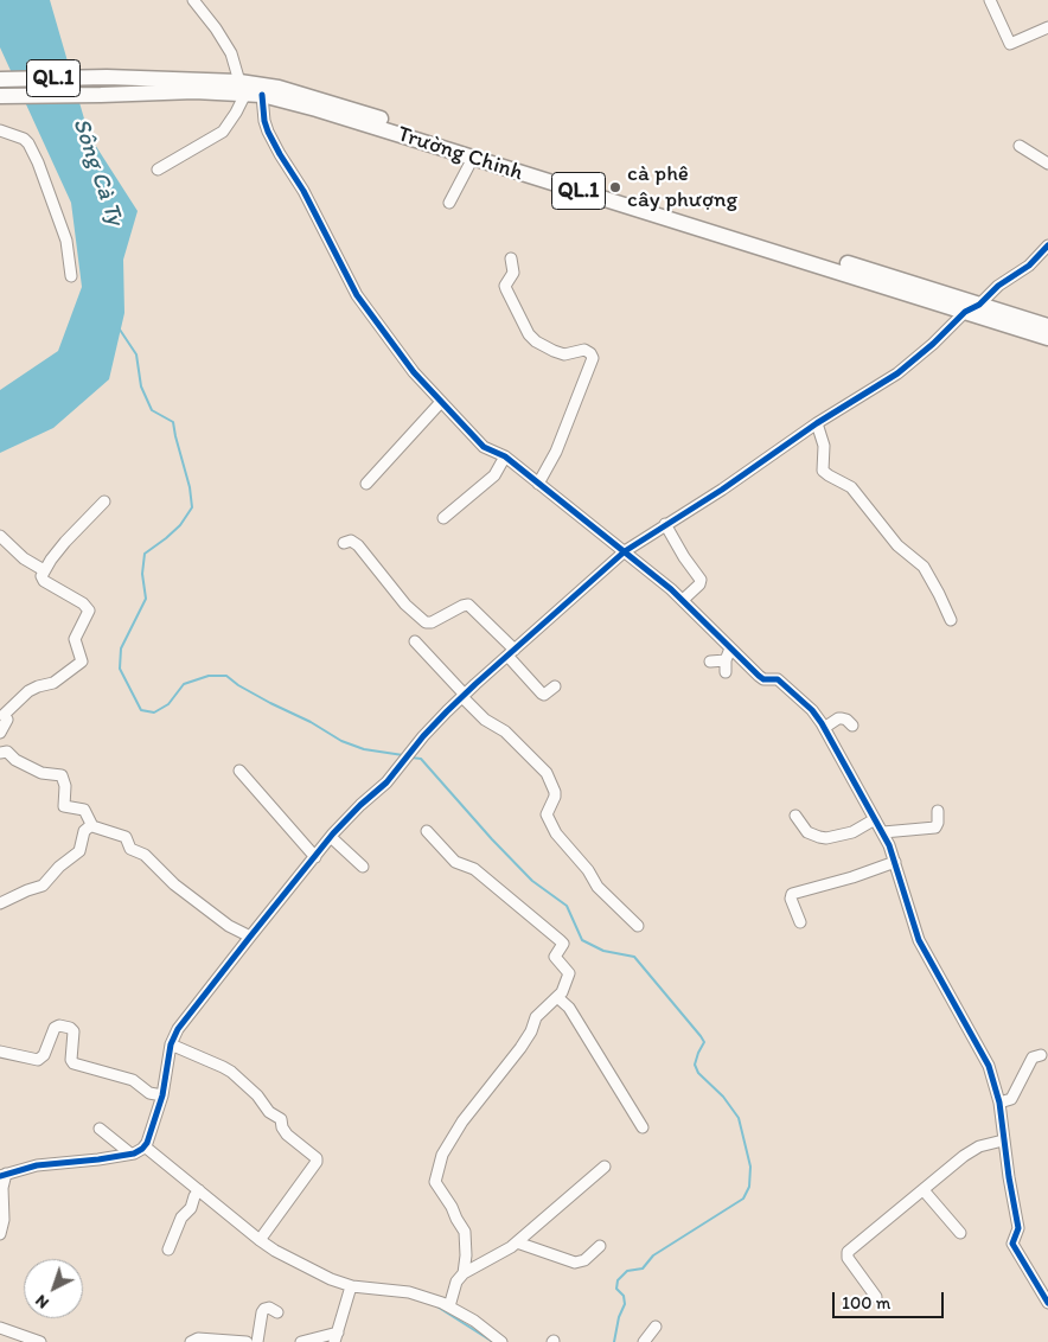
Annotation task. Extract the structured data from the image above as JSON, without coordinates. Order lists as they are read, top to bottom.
{
  "streets": {
    "highway": ["QL.1", "Trường Chinh"]
  },
  "water": ["Sông Cà Ty"],
  "places": ["cà phê cây phượng"],
  "scale_bar": "100 m",
  "north": "bottom left"
}
